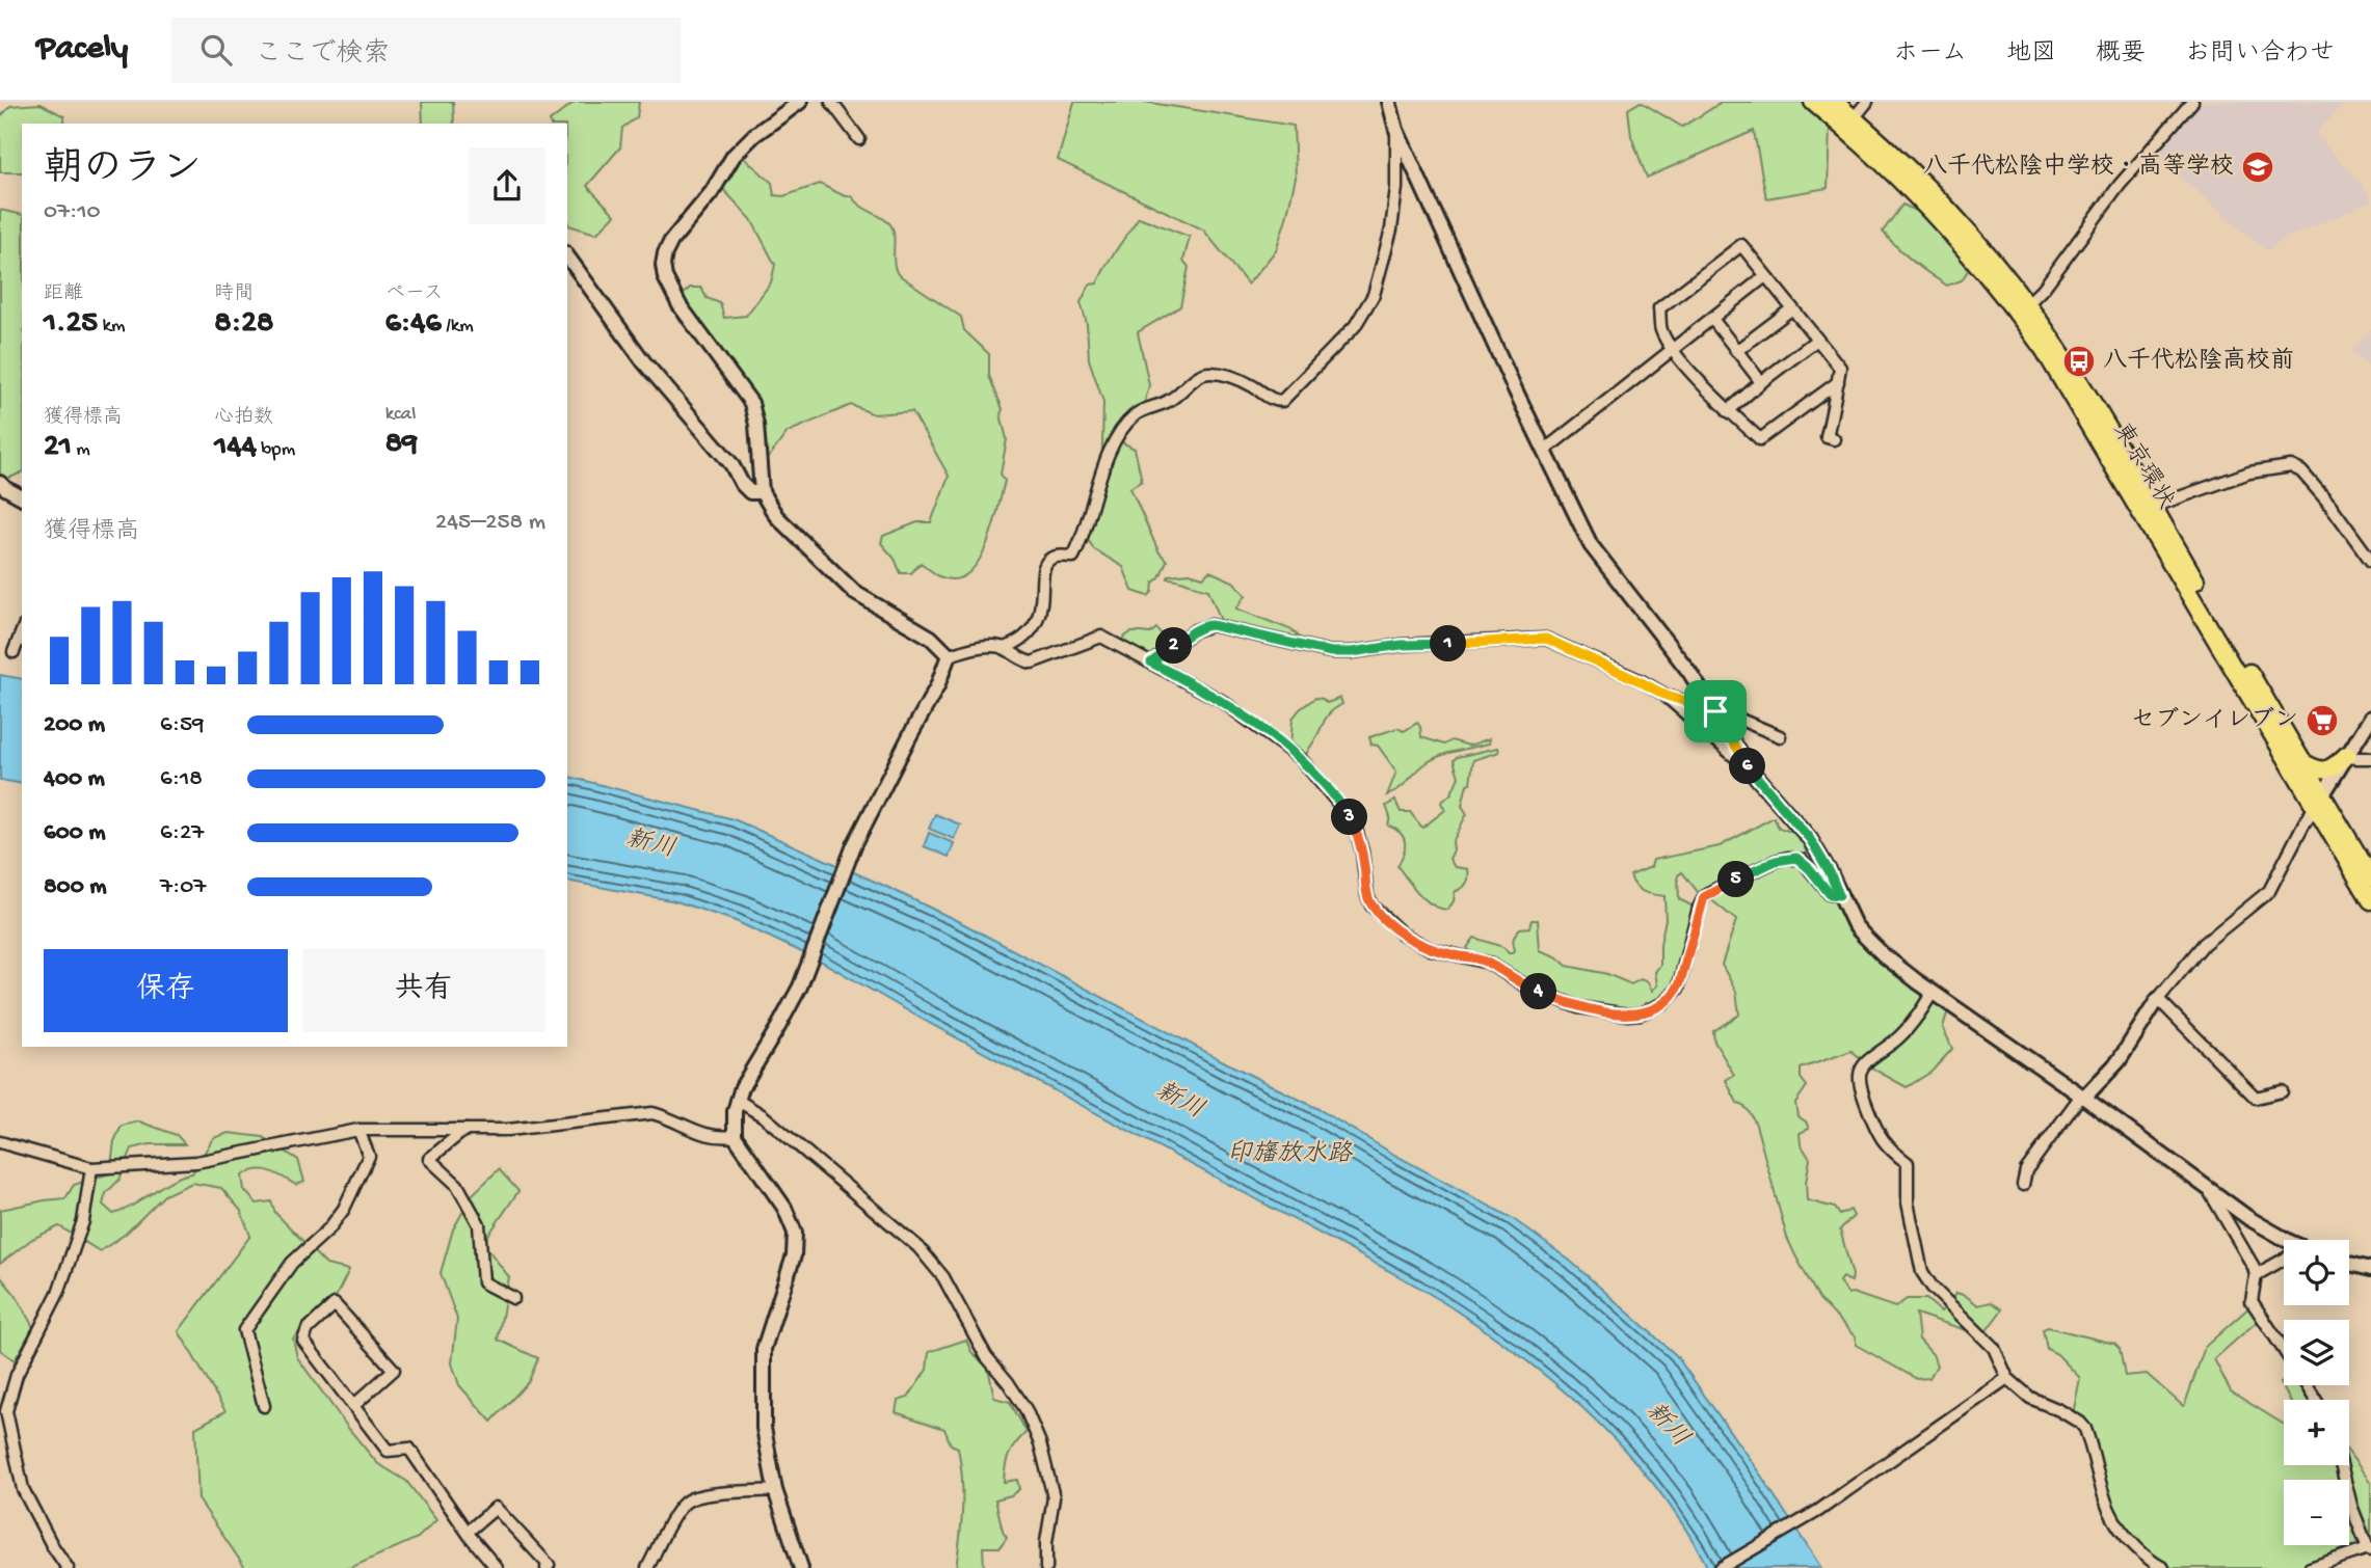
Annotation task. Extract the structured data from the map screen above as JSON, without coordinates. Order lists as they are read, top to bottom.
{
  "streets": {
    "highway": ["東京環状"]
  },
  "water": ["新川", "印旛放水路"],
  "places": {
    "school or university": ["八千代松陰中学校・高等学校"],
    "bus stop": ["八千代松陰高校前"],
    "supermarket": ["セブンイレブン"]
  },
  "page": {
    "header": "Pacely",
    "search": "ここで検索",
    "nav": [
      "ホーム",
      "地図",
      "概要",
      "お問い合わせ"
    ],
    "heading": ["朝のラン", "07:10"],
    "stats": [
      ["距離", "1.25 km"],
      ["時間", "8:28"],
      ["ペース", "6:46 /km"],
      ["獲得標高", "21 m"],
      ["心拍数", "144 bpm"],
      ["kcal", "89"]
    ],
    "chart": ["獲得標高", "245–258 m"],
    "pins": [
      "1",
      "2",
      "6",
      "3",
      "5",
      "4"
    ],
    "list": [
      {
        "name": "200 m",
        "note": "6:59"
      },
      {
        "name": "400 m",
        "note": "6:18"
      },
      {
        "name": "600 m",
        "note": "6:27"
      },
      {
        "name": "800 m",
        "note": "7:07"
      }
    ],
    "buttons": ["保存", "共有"],
    "map_buttons": ["+", "−"]
  }
}
